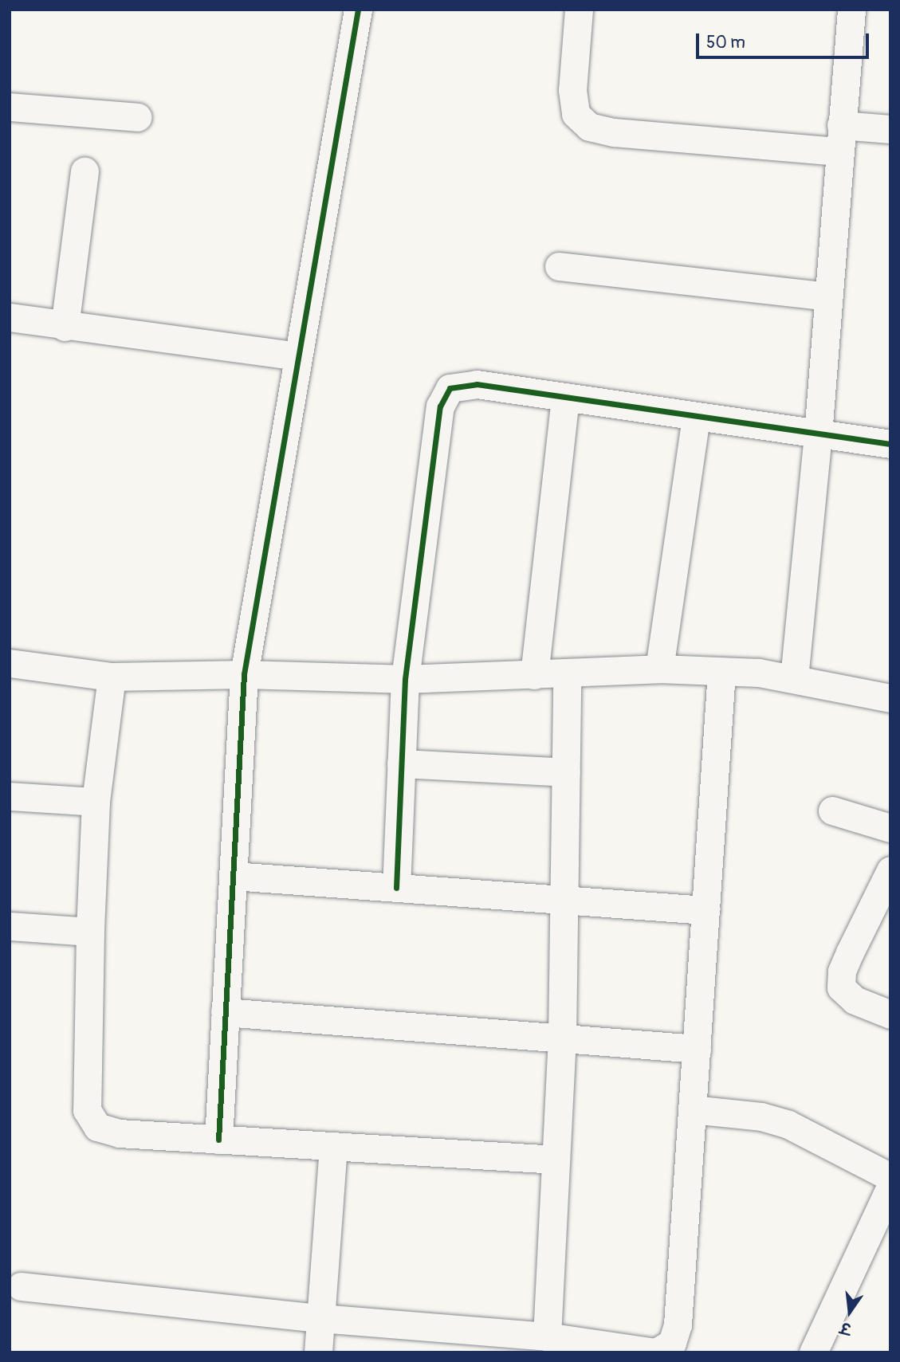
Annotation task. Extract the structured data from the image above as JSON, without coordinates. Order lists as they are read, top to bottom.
{
  "scale_bar": "50 m",
  "north": "bottom"
}
